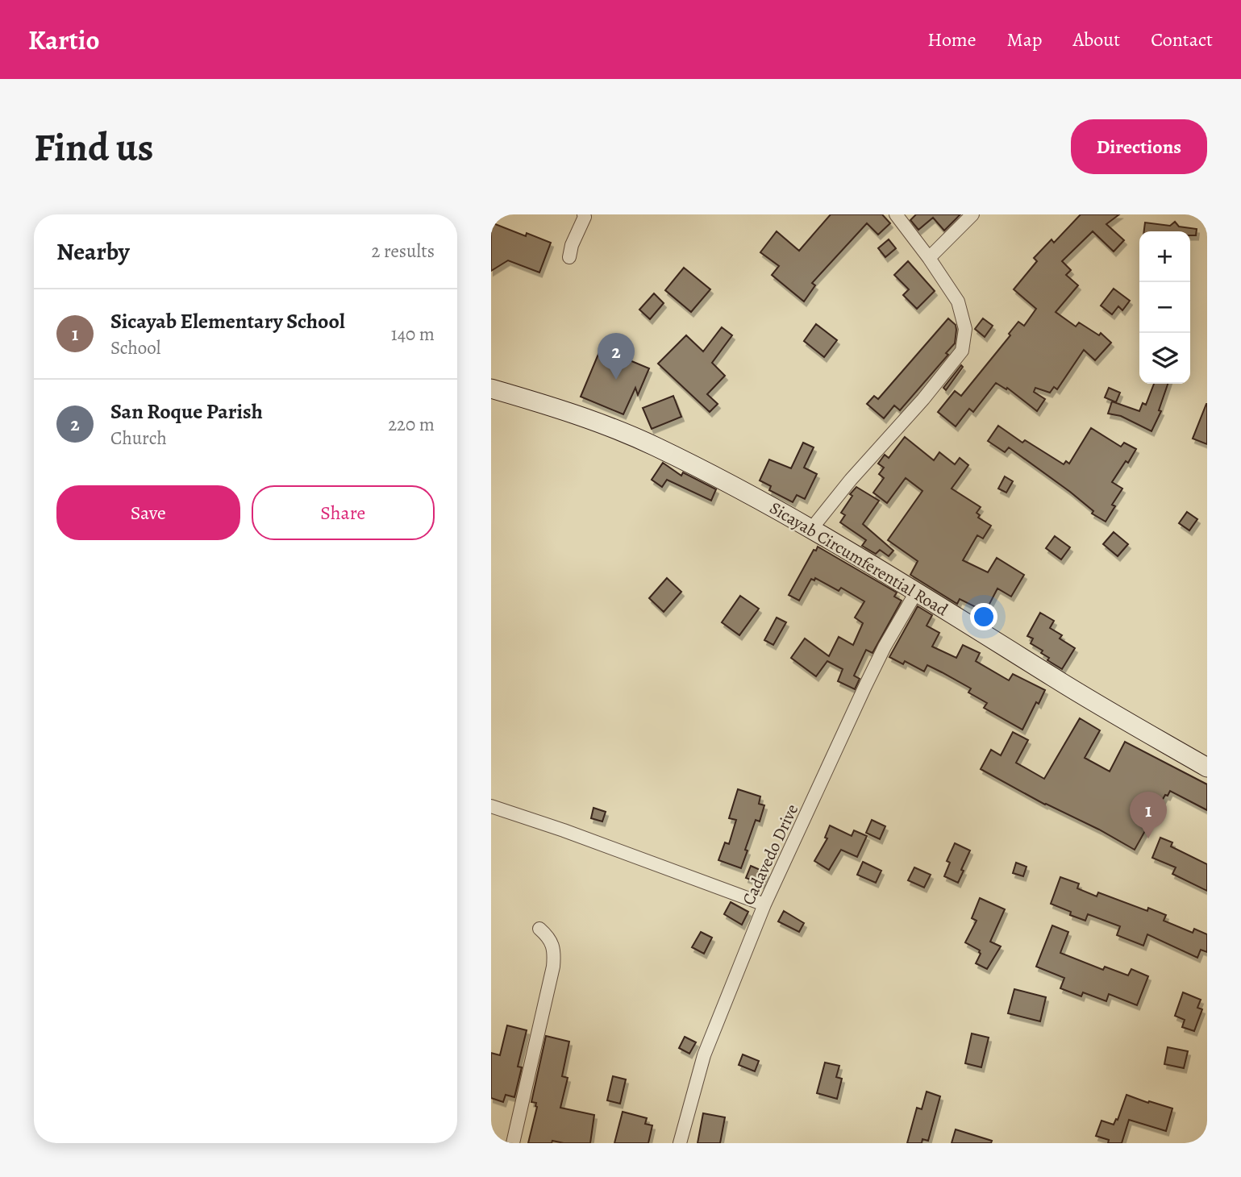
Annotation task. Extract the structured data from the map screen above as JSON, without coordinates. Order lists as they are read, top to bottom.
{
  "streets": {
    "street": ["Sicayab Circumferential Road", "Cadavedo Drive"]
  },
  "crossings": [
    ["Sicayab Circumferential Road", "Cadavedo Drive"]
  ],
  "page": {
    "header": "Kartio",
    "nav": [
      "Home",
      "Map",
      "About",
      "Contact"
    ],
    "buttons": [
      "Directions",
      ["Save", "Share"]
    ],
    "title": "Find us",
    "heading": ["Nearby", "2 results"],
    "map_buttons": ["+", "−"],
    "list": [
      {
        "mark": "1",
        "name": "Sicayab Elementary School",
        "note": "School",
        "value": "140 m"
      },
      {
        "mark": "2",
        "name": "San Roque Parish",
        "note": "Church",
        "value": "220 m"
      }
    ],
    "pins": ["2", "1"]
  }
}
